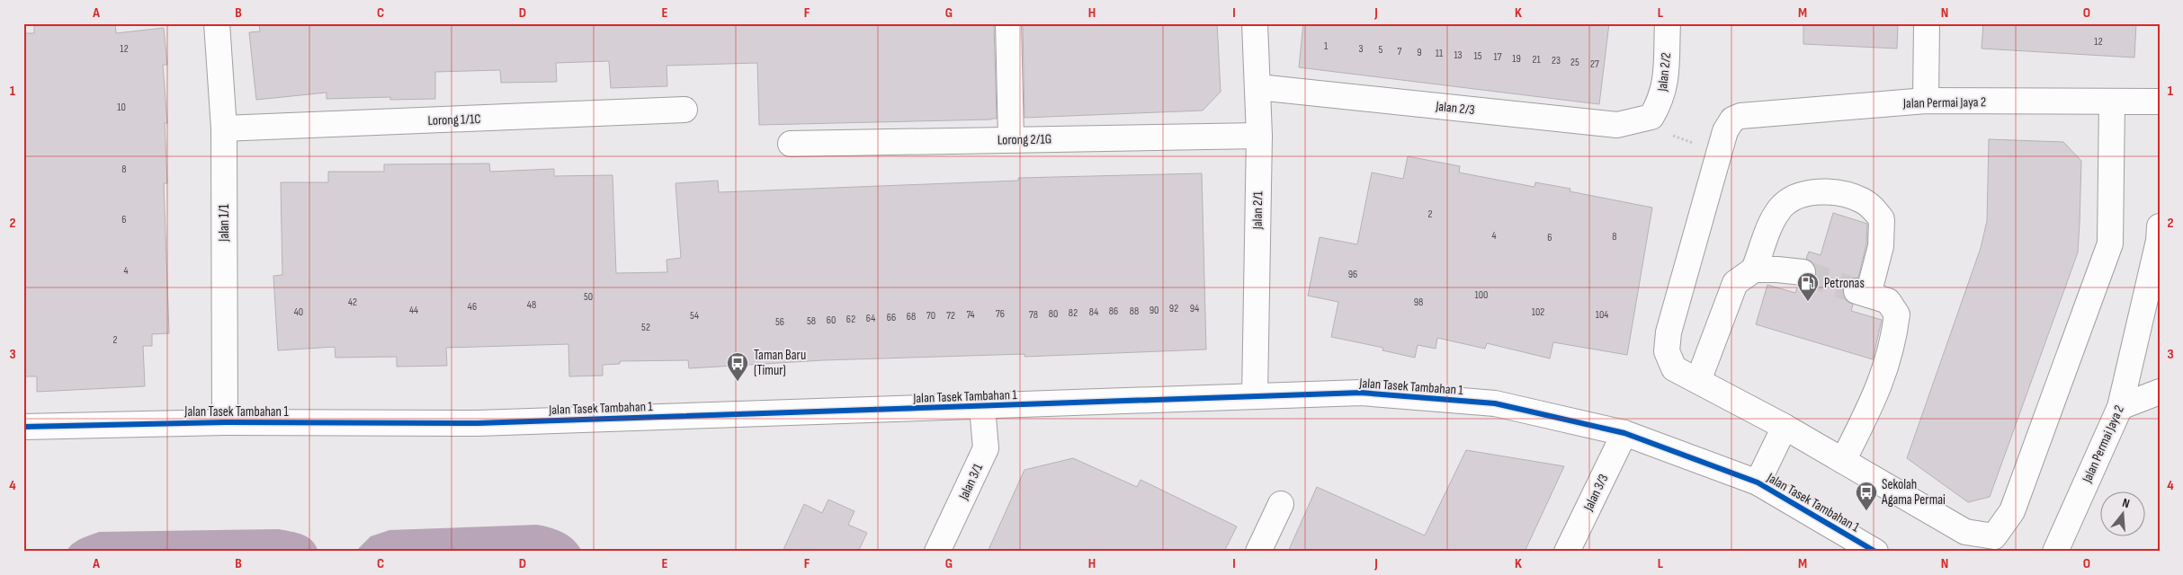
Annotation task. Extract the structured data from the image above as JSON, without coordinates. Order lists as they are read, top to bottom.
{
  "streets": {
    "street": [
      "Jalan 2/2",
      "Jalan Permai Jaya 2",
      "Jalan 2/3",
      "Lorong 1/1C",
      "Lorong 2/1G",
      "Jalan 2/1",
      "Jalan 1/1",
      "Jalan Tasek Tambahan 1",
      "Jalan 3/1",
      "Jalan 3/3"
    ]
  },
  "crossings": [
    ["Jalan 2/2", "Jalan 2/3"],
    ["Jalan 2/3", "Jalan 2/1"],
    ["Lorong 1/1C", "Jalan 1/1"],
    ["Lorong 2/1G", "Jalan 2/1"],
    ["Jalan 2/1", "Jalan Tasek Tambahan 1"],
    ["Jalan 1/1", "Jalan Tasek Tambahan 1"],
    ["Jalan Tasek Tambahan 1", "Jalan 3/1"],
    ["Jalan Tasek Tambahan 1", "Jalan 3/3"]
  ],
  "places": {
    "fuel station": ["Petronas"],
    "bus stop": ["Taman Baru (Timur)", "Sekolah Agama Permai"]
  },
  "house_numbers": [
    "12",
    "1",
    "12",
    "3",
    "5",
    "7",
    "9",
    "11",
    "13",
    "15",
    "17",
    "19",
    "21",
    "23",
    "25",
    "27",
    "10",
    "8",
    "2",
    "6",
    "4",
    "8",
    "6",
    "4",
    "96",
    "100",
    "50",
    "42",
    "98",
    "48",
    "46",
    "92",
    "94",
    "44",
    "90",
    "86",
    "88",
    "40",
    "84",
    "102",
    "82",
    "76",
    "80",
    "74",
    "78",
    "104",
    "54",
    "70",
    "72",
    "68",
    "66",
    "64",
    "62",
    "60",
    "58",
    "56",
    "52",
    "2"
  ],
  "north": "top",
  "grid": {
    "columns": [
      "A",
      "B",
      "C",
      "D",
      "E",
      "F",
      "G",
      "H",
      "I",
      "J",
      "K",
      "L",
      "M",
      "N",
      "O"
    ],
    "rows": [
      "1",
      "2",
      "3",
      "4"
    ]
  }
}
